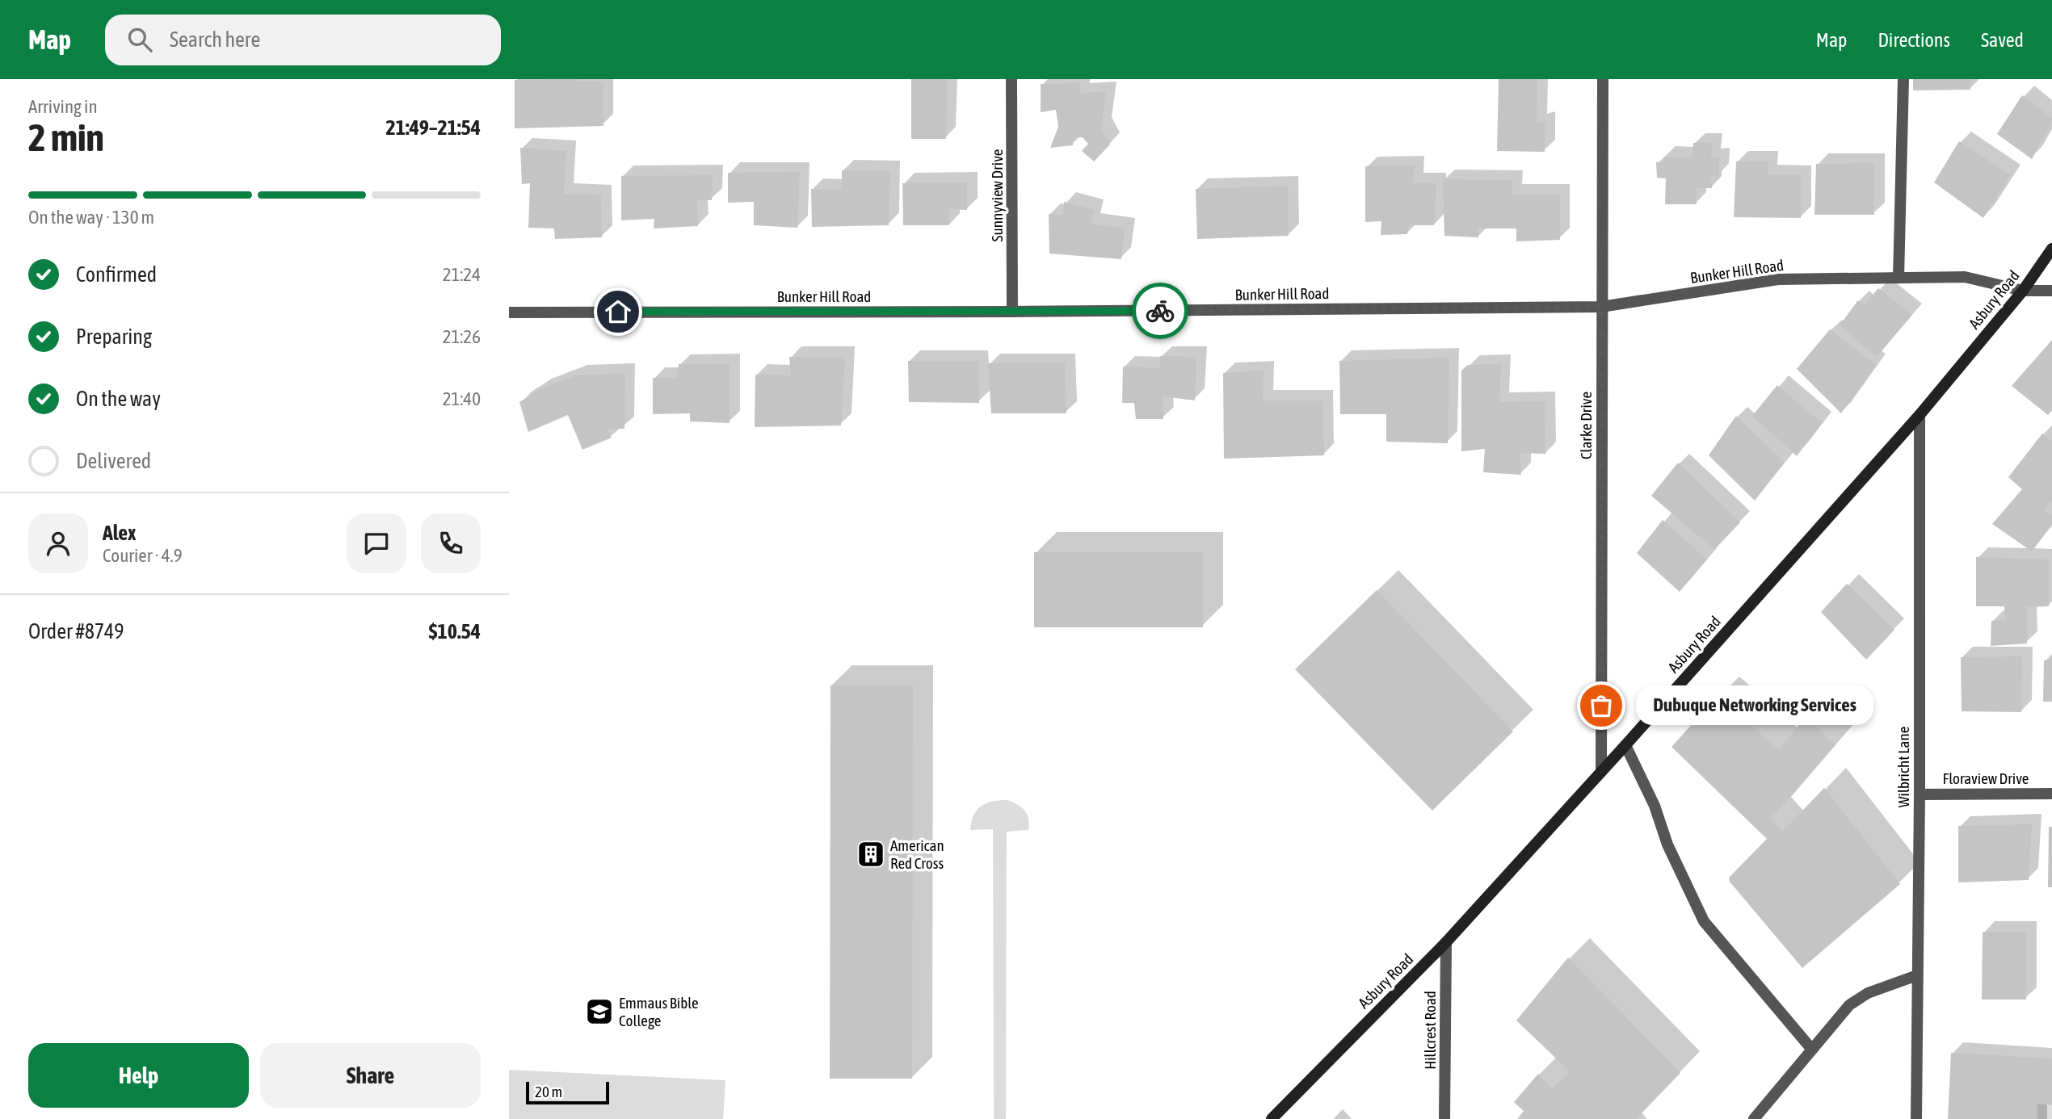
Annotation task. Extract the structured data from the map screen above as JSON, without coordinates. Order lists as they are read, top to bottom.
{
  "streets": {
    "main road": ["Asbury Road"],
    "street": [
      "Sunnyview Drive",
      "Bunker Hill Road",
      "Clarke Drive",
      "Wilbricht Lane",
      "Floraview Drive",
      "Hillcrest Road"
    ]
  },
  "crossings": [
    ["Sunnyview Drive", "Bunker Hill Road"],
    ["Bunker Hill Road", "Asbury Road"],
    ["Bunker Hill Road", "Clarke Drive"],
    ["Asbury Road", "Clarke Drive"],
    ["Asbury Road", "Wilbricht Lane"],
    ["Asbury Road", "Hillcrest Road"],
    ["Wilbricht Lane", "Floraview Drive"]
  ],
  "places": {
    "other": ["Dubuque Networking Services"],
    "building": ["American Red Cross"],
    "school or university": ["Emmaus Bible College"]
  },
  "scale_bar": "20 m",
  "page": {
    "header": "Map",
    "search": "Search here",
    "nav": ["Map", "Directions", "Saved"],
    "heading": ["2 min", "Arriving in", "21:49–21:54"],
    "panel": [
      "Alex",
      "Courier · 4.9",
      "Order #8749",
      "$10.54"
    ],
    "bar": "On the way · 130 m",
    "list": [
      ["Confirmed", "21:24"],
      ["Preparing", "21:26"],
      ["On the way", "21:40"],
      "Delivered"
    ],
    "bubble": "Dubuque Networking Services",
    "buttons": ["Help", "Share"],
    "scale": "20 m"
  }
}
